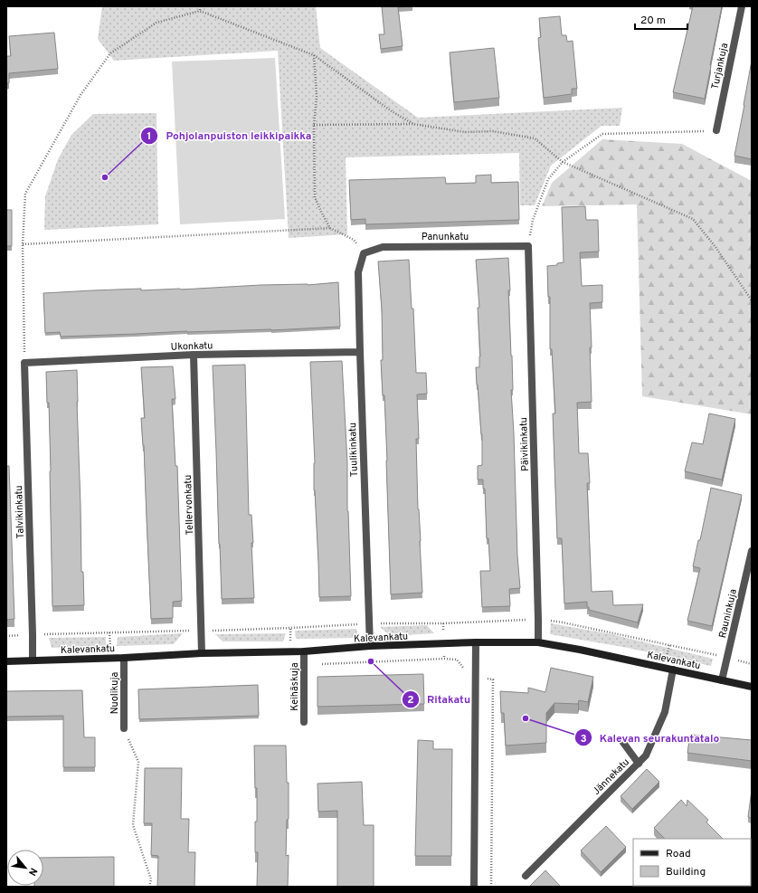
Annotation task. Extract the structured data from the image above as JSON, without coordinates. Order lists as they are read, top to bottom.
{
  "streets": {
    "street": [
      "Turjankuja",
      "Panunkatu",
      "Ukonkatu",
      "Päivikinkatu",
      "Tuulikinkatu",
      "Tellervonkatu",
      "Talvikinkatu",
      "Rauninkuja",
      "Kalevankatu",
      "Keihäskuja",
      "Nuolikuja",
      "Jännekatu"
    ]
  },
  "crossings": [
    ["Panunkatu", "Päivikinkatu"],
    ["Panunkatu", "Tuulikinkatu"],
    ["Ukonkatu", "Tuulikinkatu"],
    ["Ukonkatu", "Tellervonkatu"],
    ["Ukonkatu", "Talvikinkatu"],
    ["Päivikinkatu", "Kalevankatu"],
    ["Tuulikinkatu", "Kalevankatu"],
    ["Tellervonkatu", "Kalevankatu"],
    ["Talvikinkatu", "Kalevankatu"],
    ["Rauninkuja", "Kalevankatu"],
    ["Kalevankatu", "Keihäskuja"],
    ["Kalevankatu", "Nuolikuja"],
    ["Kalevankatu", "Jännekatu"]
  ],
  "places": ["Pohjolanpuiston leikkipaikka", "Ritakatu", "Kalevan seurakuntatalo"],
  "legend": ["Road", "Building"],
  "scale_bar": "20 m",
  "north": "bottom right"
}
